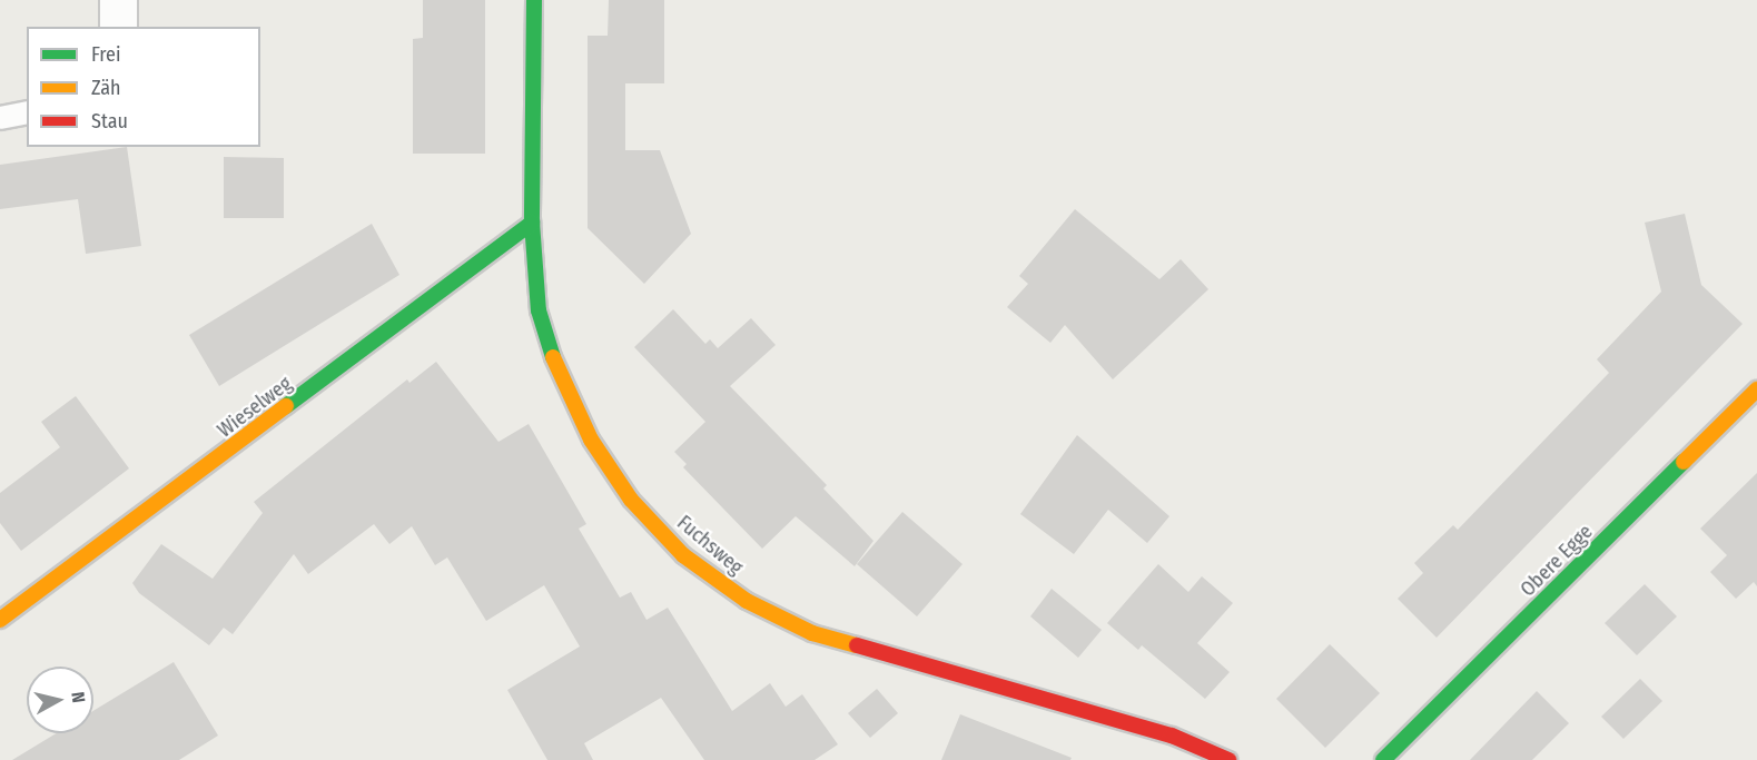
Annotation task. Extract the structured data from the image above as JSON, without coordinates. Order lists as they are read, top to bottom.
{
  "streets": {
    "street": ["Wieselweg", "Fuchsweg", "Obere Egge"]
  },
  "crossings": [
    ["Wieselweg", "Fuchsweg"]
  ],
  "legend": ["Frei", "Zäh", "Stau"],
  "north": "right"
}
